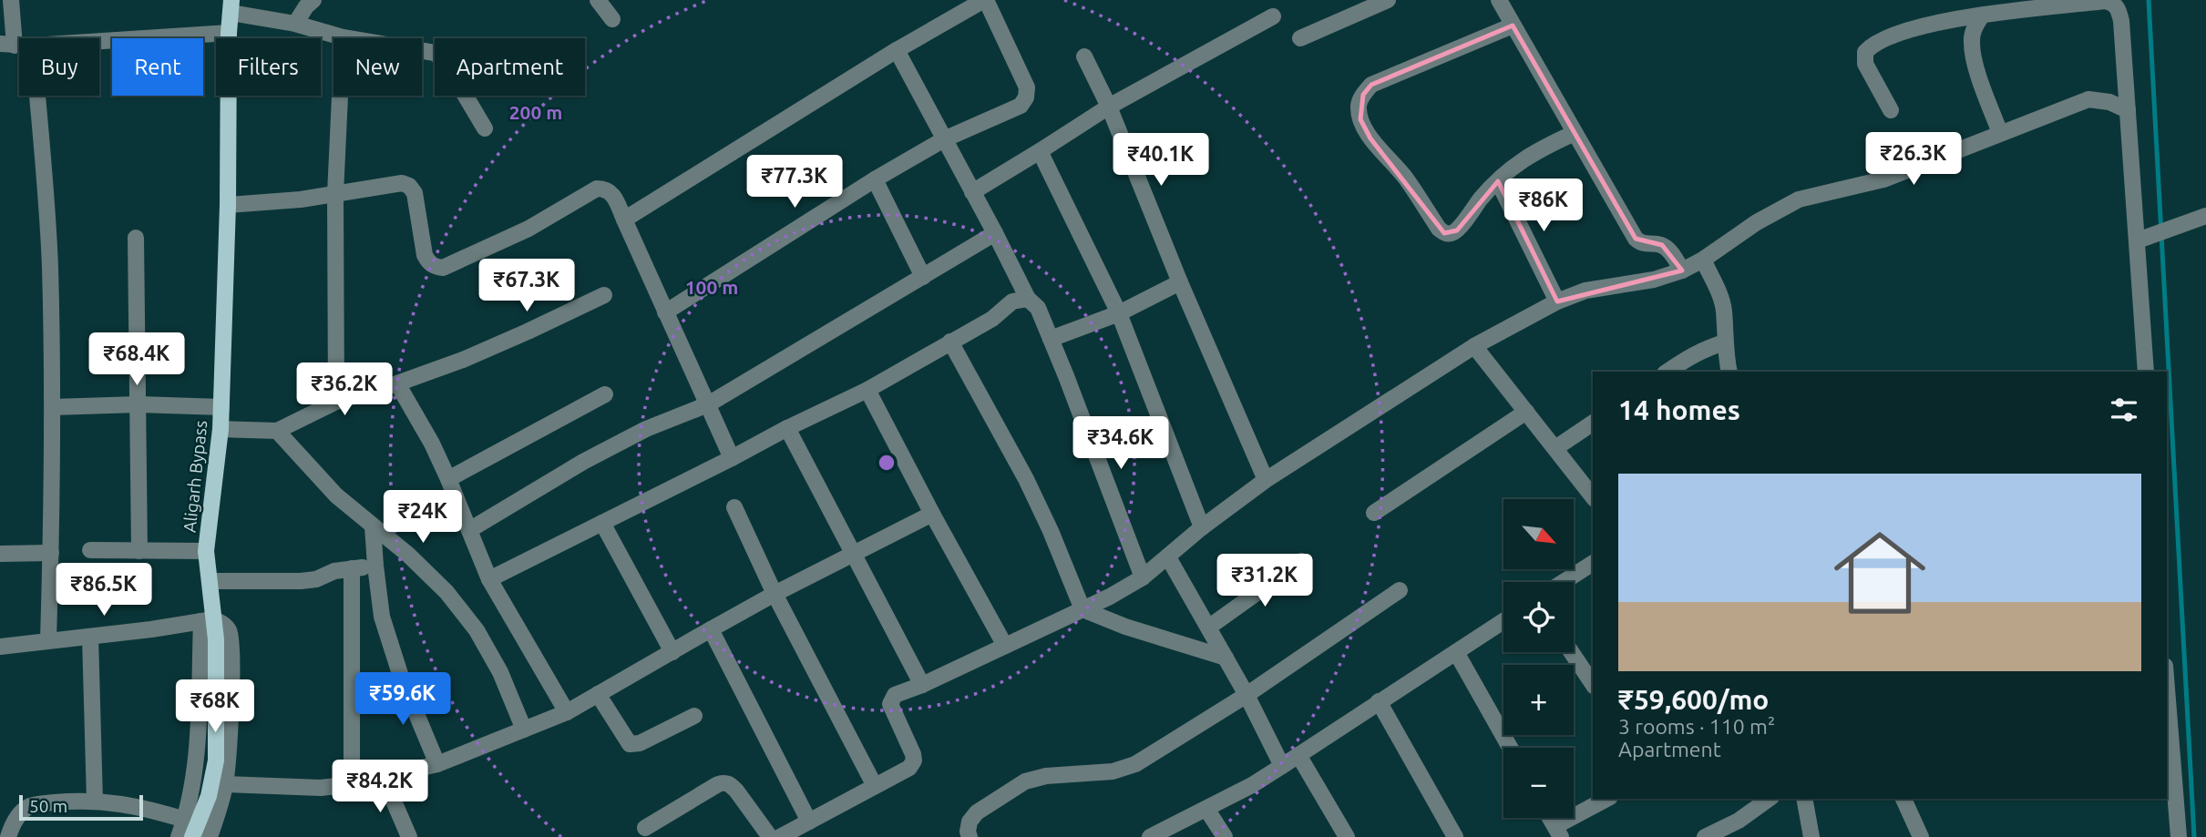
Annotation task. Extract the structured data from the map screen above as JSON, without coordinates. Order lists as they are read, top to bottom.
{
  "streets": {
    "main road": ["Aligarh Bypass"]
  },
  "scale_bar": "50 m",
  "north": "bottom right",
  "page": {
    "chip": [
      "Buy",
      "Rent",
      "Filters",
      "New",
      "Apartment"
    ],
    "price": [
      "₹26.3K",
      "₹40.1K",
      "₹77.3K",
      "₹86K",
      "₹67.3K",
      "₹68.4K",
      "₹36.2K",
      "₹34.6K",
      "₹24K",
      "₹31.2K",
      "₹86.5K",
      "₹59.6K",
      "₹68K",
      "₹84.2K"
    ],
    "heading": "14 homes",
    "list": [
      {
        "name": "₹59,600/mo",
        "note": "3 rooms · 110 m² · Apartment"
      }
    ],
    "map_buttons": ["+", "−"],
    "scale": "50 m"
  },
  "rings": ["200 m", "100 m"]
}
